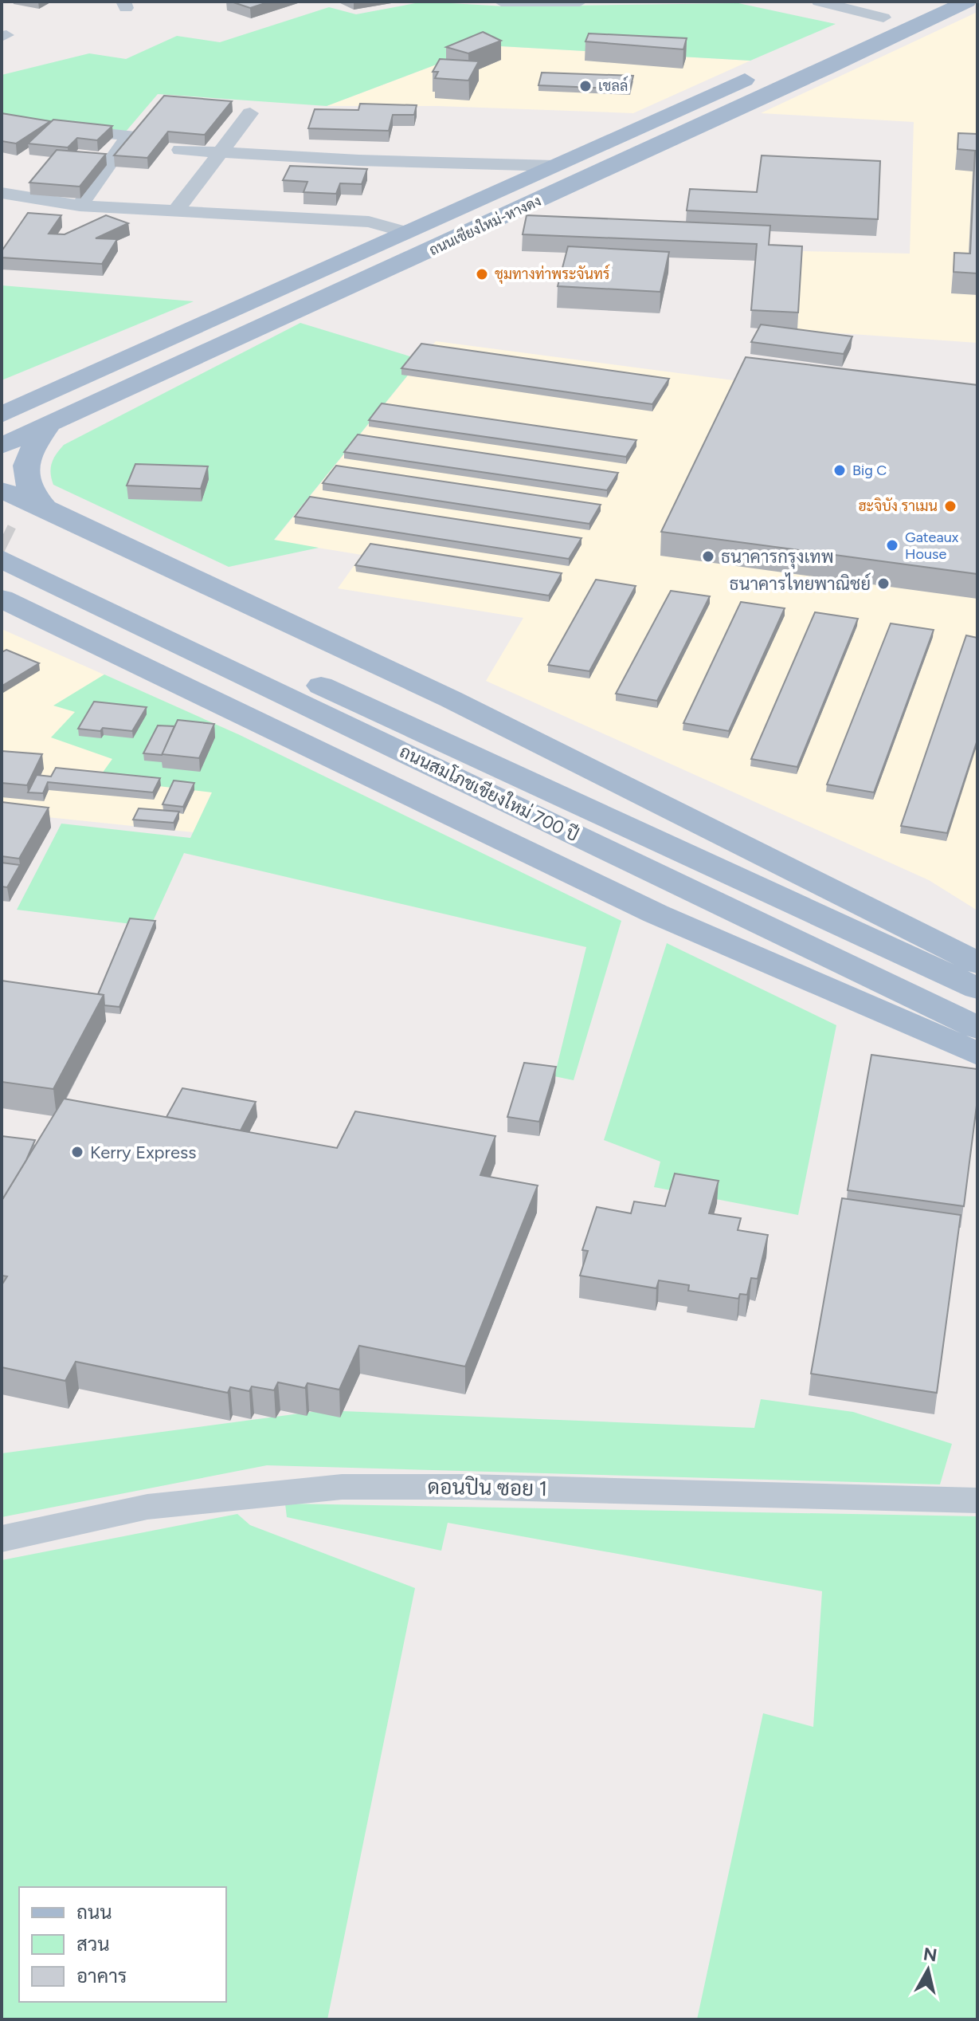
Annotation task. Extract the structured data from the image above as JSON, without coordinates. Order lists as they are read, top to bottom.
{
  "streets": {
    "main road": ["ถนนเชียงใหม่-หางดง", "ถนนสมโภชเชียงใหม่ 700 ปี"],
    "street": ["ดอนปิน ซอย 1"]
  },
  "places": [
    "เชลล์",
    "ชุมทางท่าพระจันทร์",
    "Big C",
    "ฮะจิบัง ราเมน",
    "Gateaux House",
    "ธนาคารกรุงเทพ",
    "ธนาคารไทยพาณิชย์",
    "Kerry Express"
  ],
  "legend": ["ถนน", "สวน", "อาคาร"],
  "north": "top"
}
